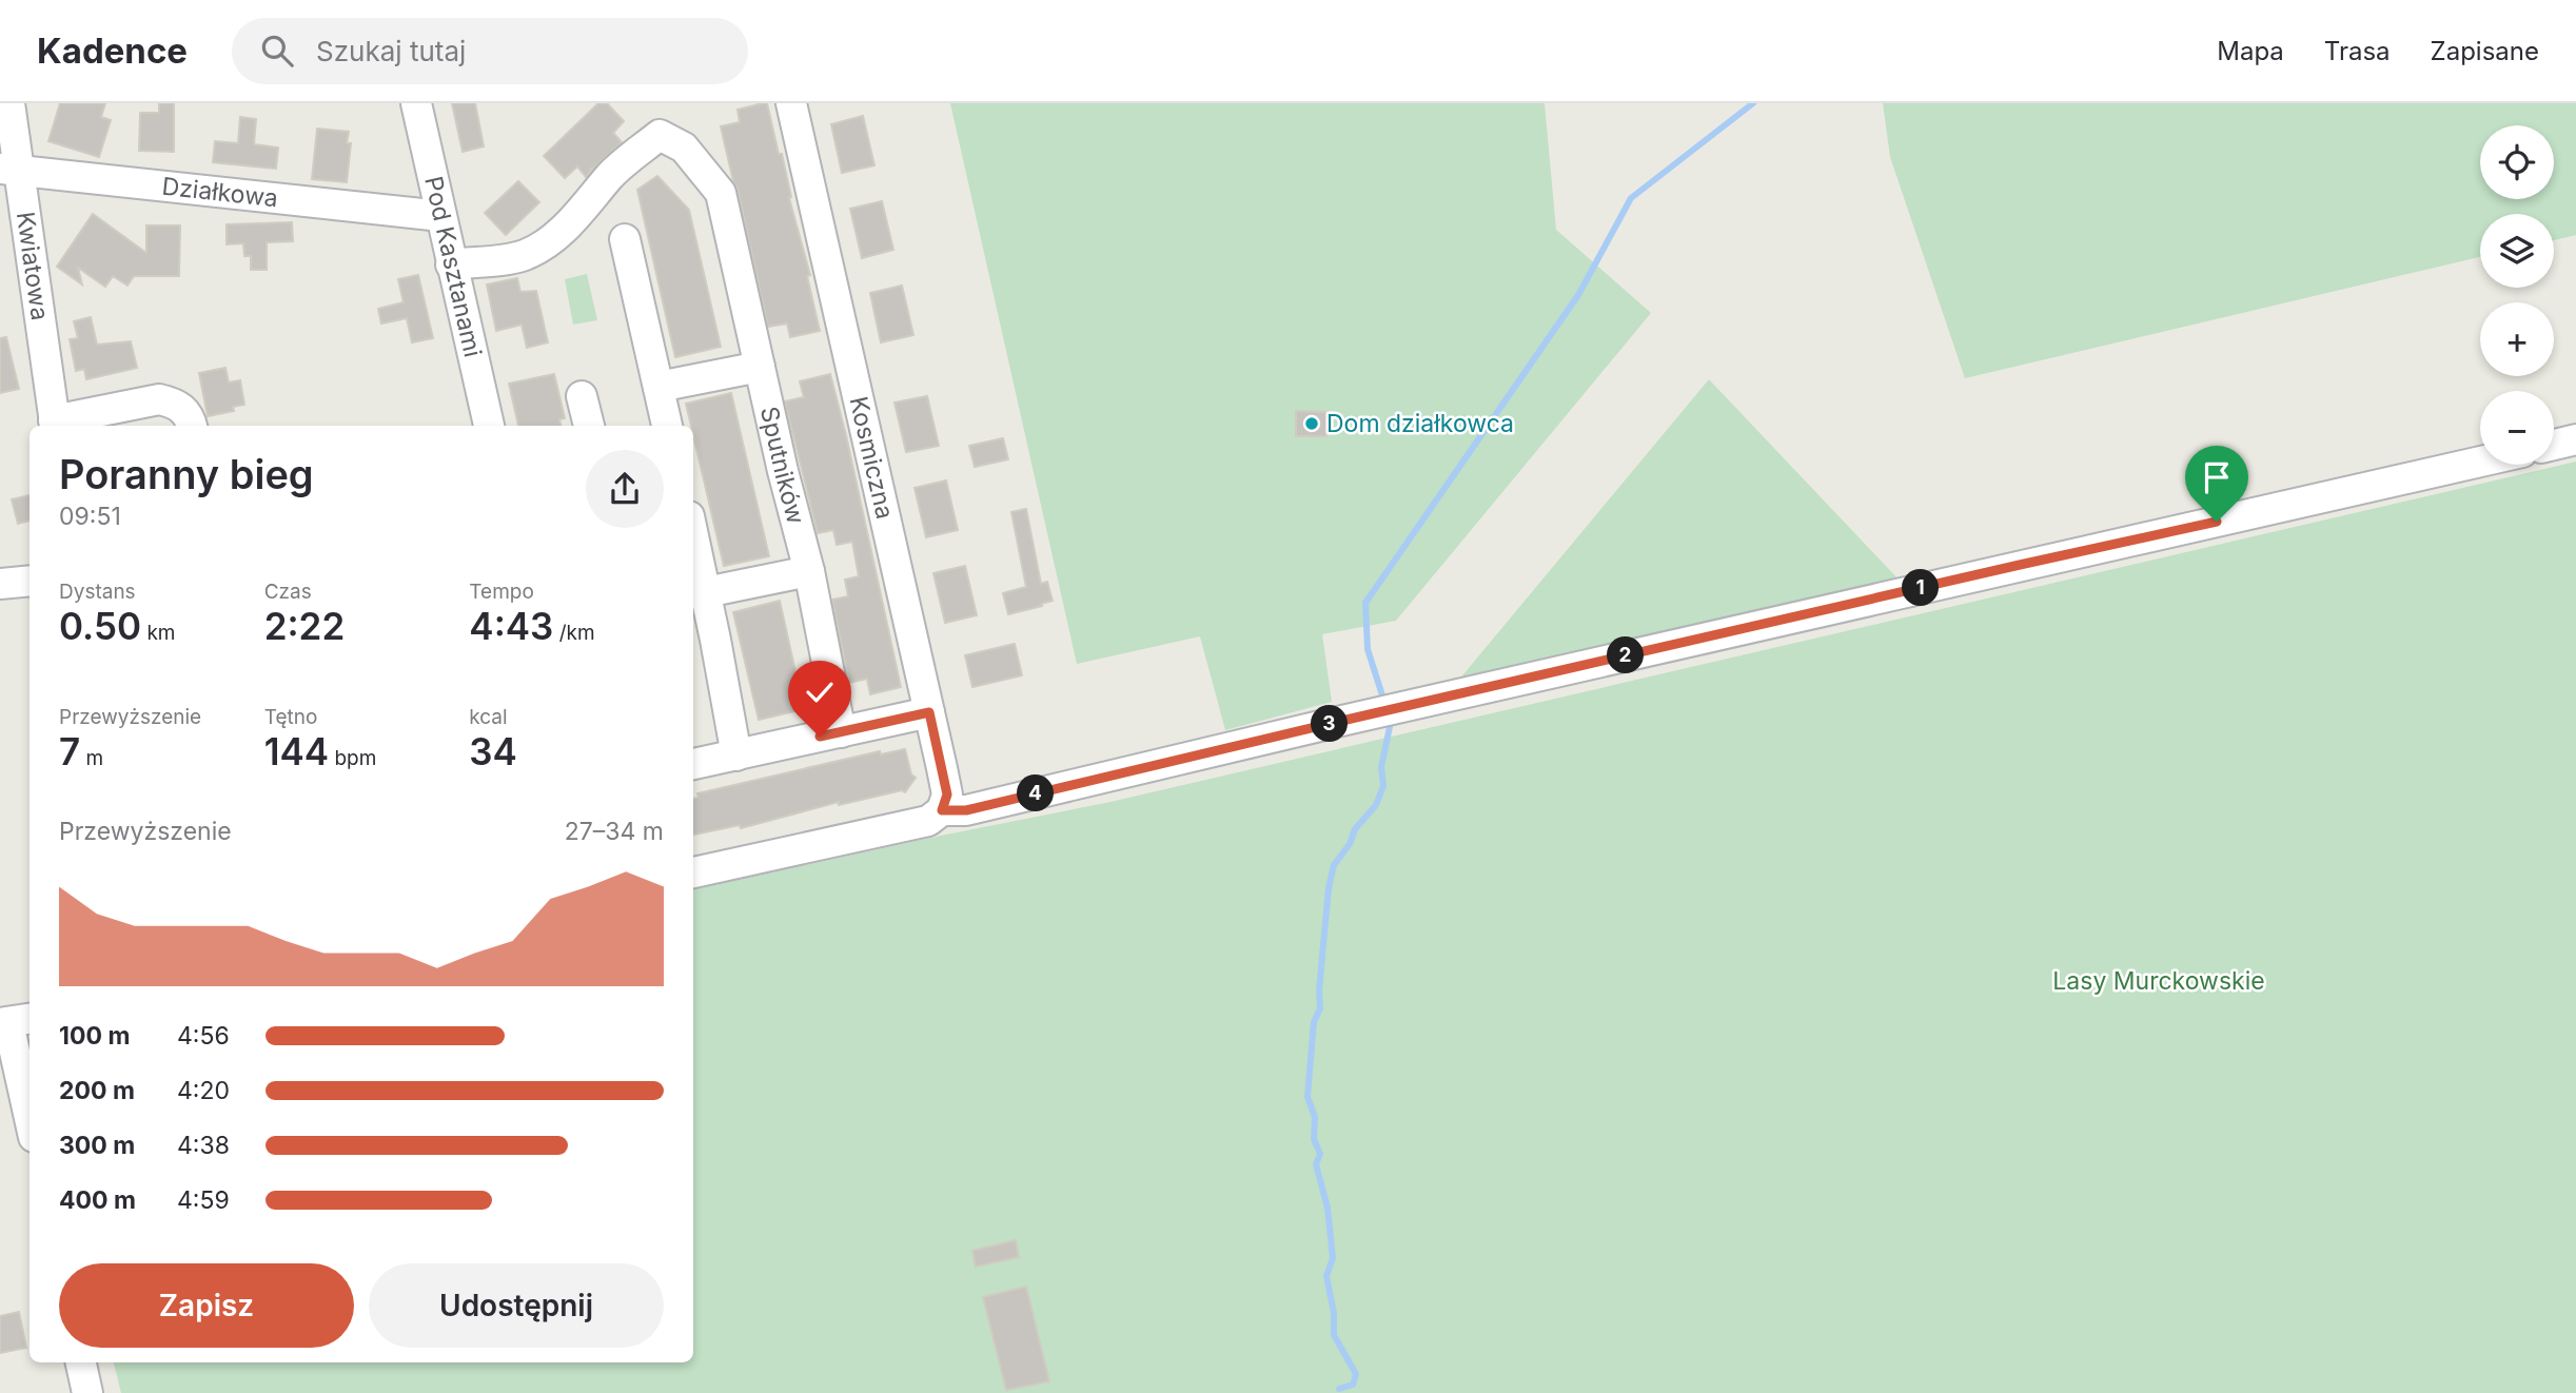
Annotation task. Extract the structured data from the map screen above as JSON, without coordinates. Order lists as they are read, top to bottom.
{
  "streets": {
    "street": [
      "Działkowa",
      "Kwiatowa",
      "Pod Kasztanami",
      "Kosmiczna",
      "Sputników"
    ]
  },
  "crossings": [
    ["Działkowa", "Kwiatowa"],
    ["Działkowa", "Pod Kasztanami"],
    ["Pod Kasztanami", "Sputników"]
  ],
  "parks": ["Lasy Murckowskie"],
  "places": ["Dom działkowca"],
  "page": {
    "header": "Kadence",
    "search": "Szukaj tutaj",
    "nav": ["Mapa", "Trasa", "Zapisane"],
    "map_buttons": ["+", "−"],
    "heading": ["Poranny bieg", "09:51"],
    "stats": [
      ["Dystans", "0.50 km"],
      ["Czas", "2:22"],
      ["Tempo", "4:43 /km"],
      ["Przewyższenie", "7 m"],
      ["Tętno", "144 bpm"],
      ["kcal", "34"]
    ],
    "pins": [
      "1",
      "2",
      "3",
      "4"
    ],
    "chart": ["Przewyższenie", "27–34 m"],
    "list": [
      {
        "name": "100 m",
        "note": "4:56"
      },
      {
        "name": "200 m",
        "note": "4:20"
      },
      {
        "name": "300 m",
        "note": "4:38"
      },
      {
        "name": "400 m",
        "note": "4:59"
      }
    ],
    "buttons": ["Zapisz", "Udostępnij"]
  }
}
